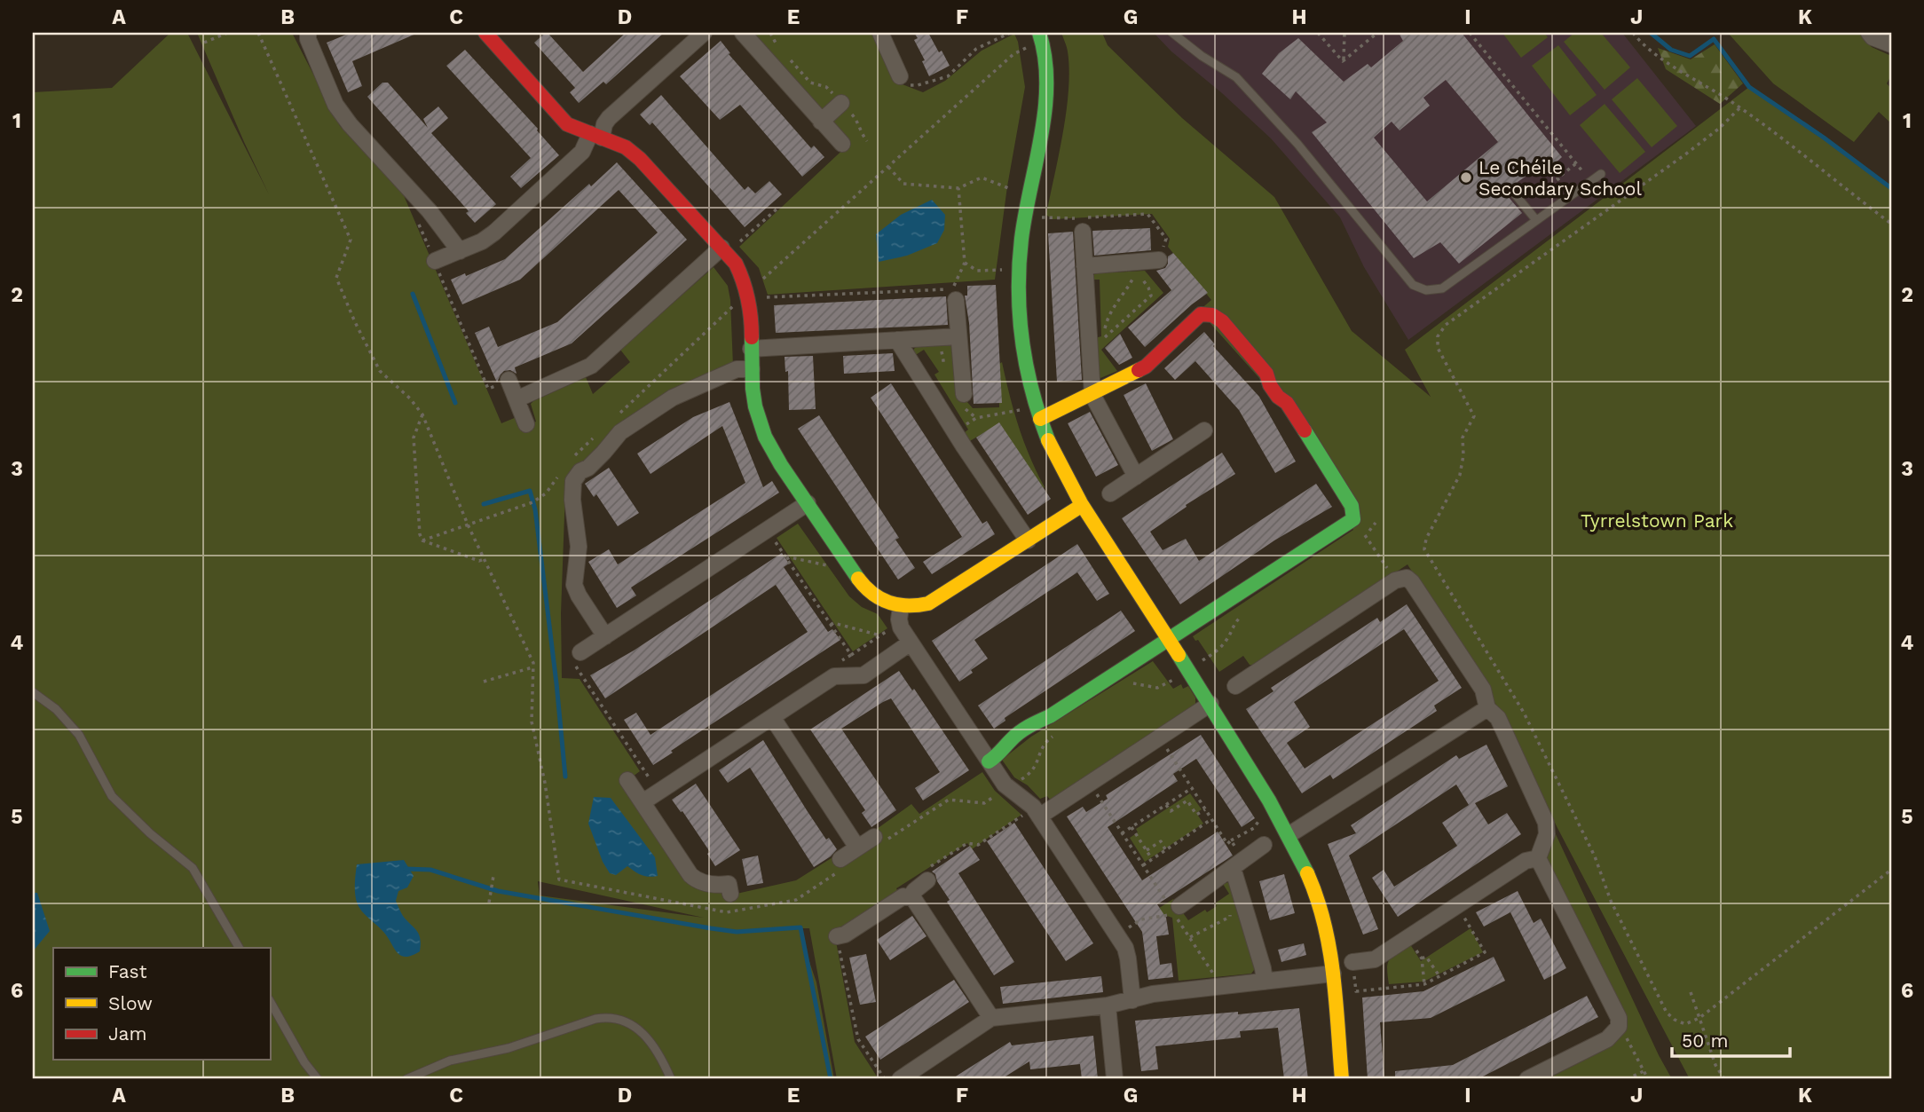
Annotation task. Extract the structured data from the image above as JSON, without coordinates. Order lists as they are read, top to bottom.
{
  "parks": ["Tyrrelstown Park"],
  "places": ["Le Chéile Secondary School"],
  "legend": ["Fast", "Slow", "Jam"],
  "scale_bar": "50 m",
  "grid": {
    "columns": [
      "A",
      "B",
      "C",
      "D",
      "E",
      "F",
      "G",
      "H",
      "I",
      "J",
      "K"
    ],
    "rows": [
      "1",
      "2",
      "3",
      "4",
      "5",
      "6"
    ]
  }
}
